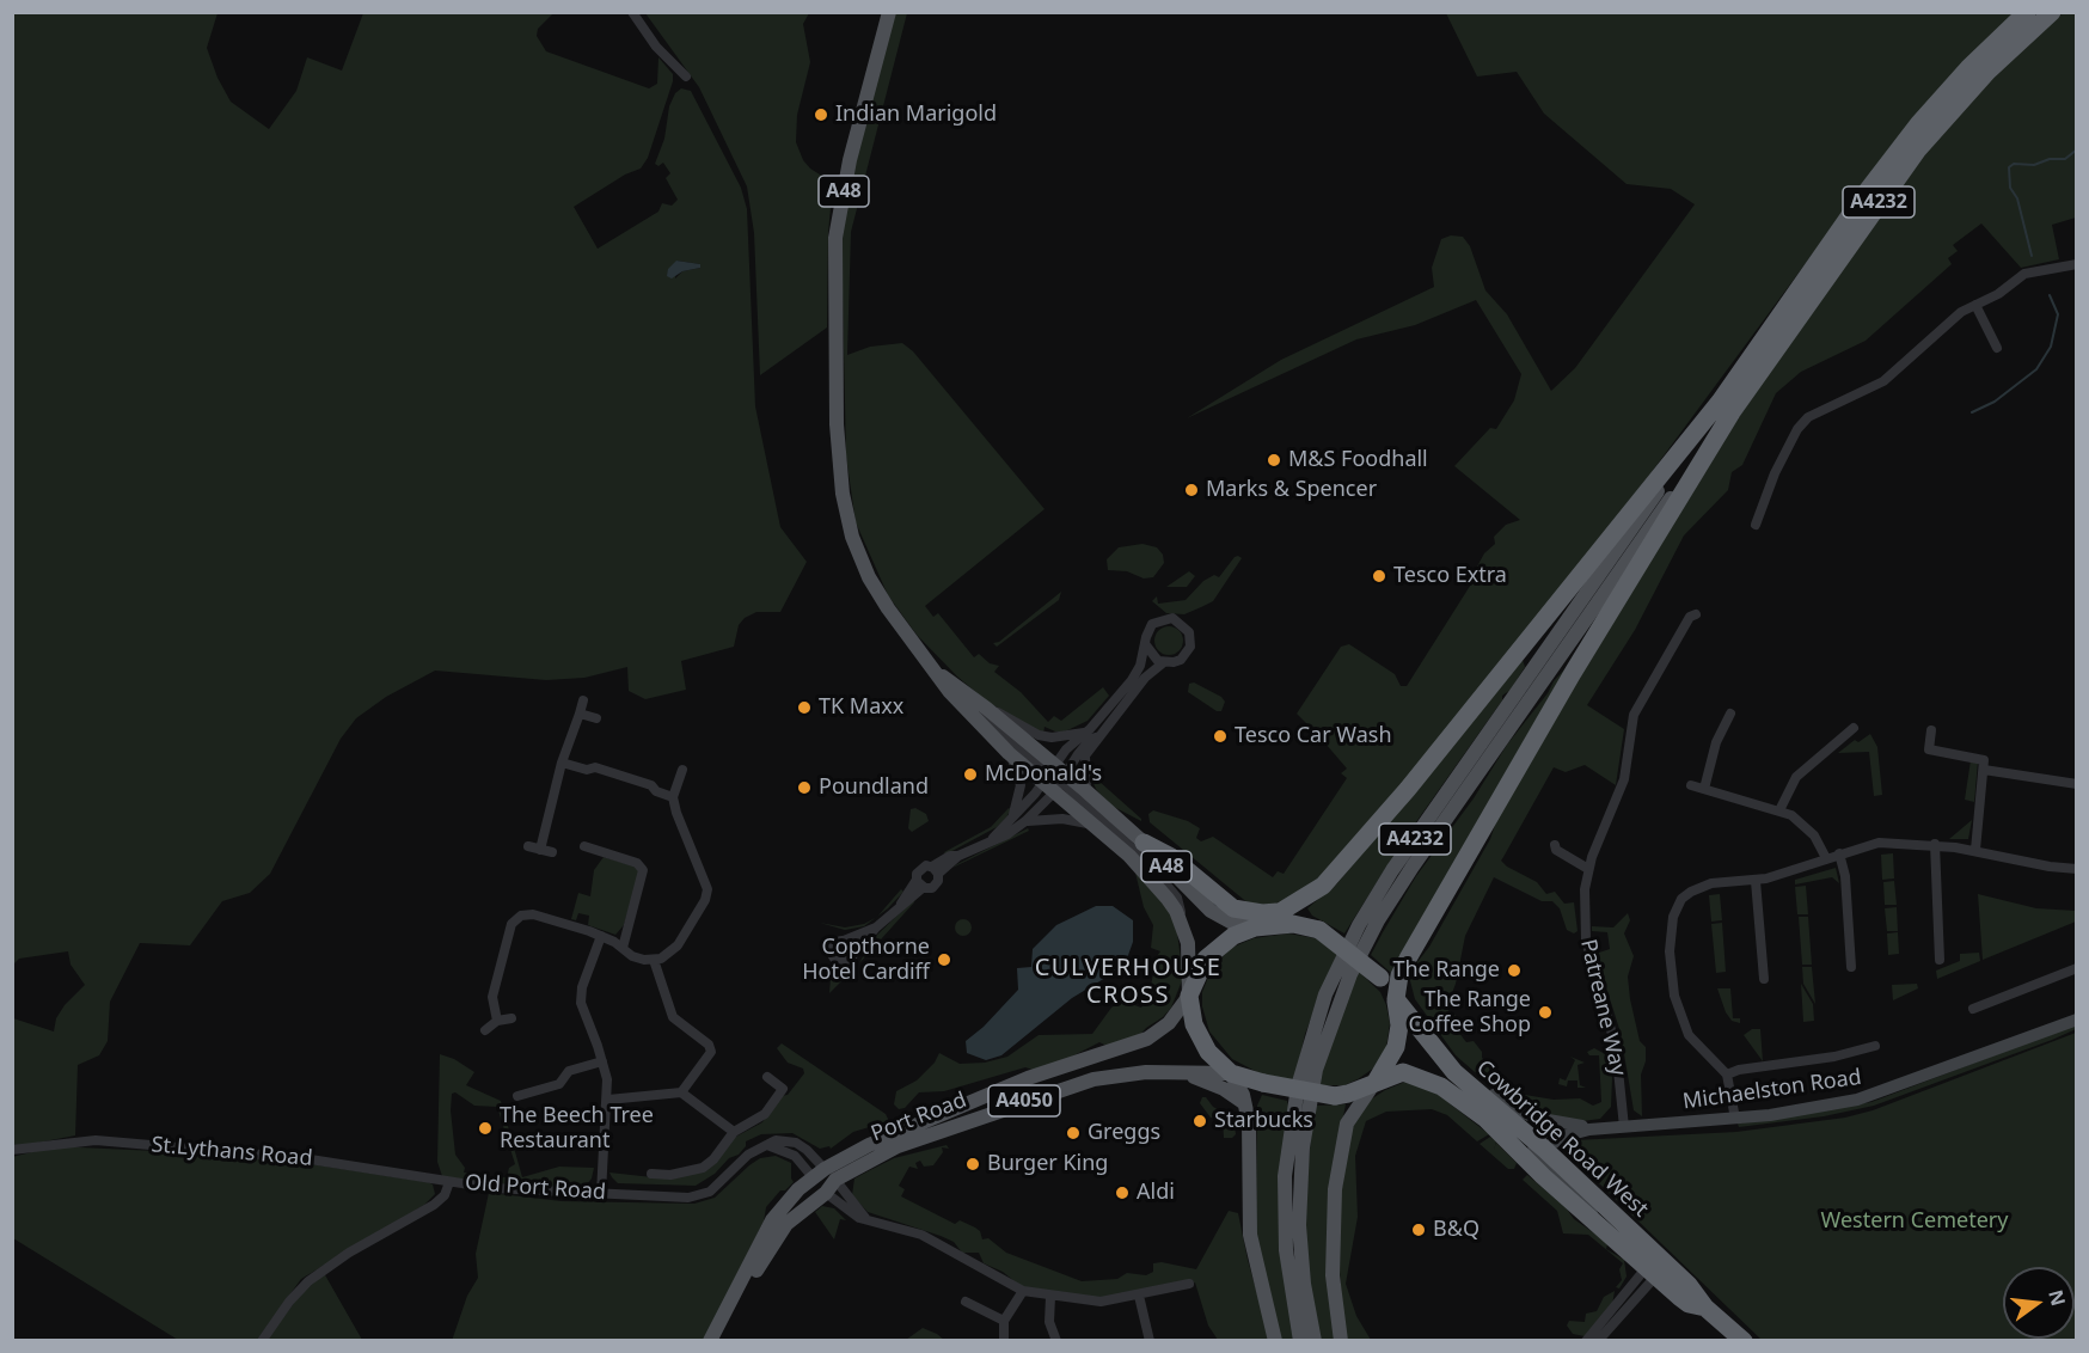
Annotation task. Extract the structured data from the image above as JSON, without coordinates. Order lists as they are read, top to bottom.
{
  "streets": {
    "highway": ["A4232", "Cowbridge Road West"],
    "main road": ["A48", "A4050", "Port Road"],
    "street": [
      "Patreane Way",
      "Michaelston Road",
      "St.Lythans Road",
      "Old Port Road"
    ]
  },
  "crossings": [
    ["A48", "Port Road"],
    ["A48", "Cowbridge Road West"],
    ["Patreane Way", "Michaelston Road"],
    ["Michaelston Road", "Cowbridge Road West"],
    ["Port Road", "Cowbridge Road West"],
    ["St.Lythans Road", "Old Port Road"]
  ],
  "districts": ["CULVERHOUSE CROSS"],
  "parks": ["Western Cemetery"],
  "places": [
    "Indian Marigold",
    "M&S Foodhall",
    "Marks & Spencer",
    "Tesco Extra",
    "TK Maxx",
    "Tesco Car Wash",
    "McDonald's",
    "Poundland",
    "Copthorne Hotel Cardiff",
    "The Range",
    "The Range Coffee Shop",
    "Starbucks",
    "The Beech Tree Restaurant",
    "Greggs",
    "Burger King",
    "Aldi",
    "B&Q"
  ],
  "north": "right"
}
